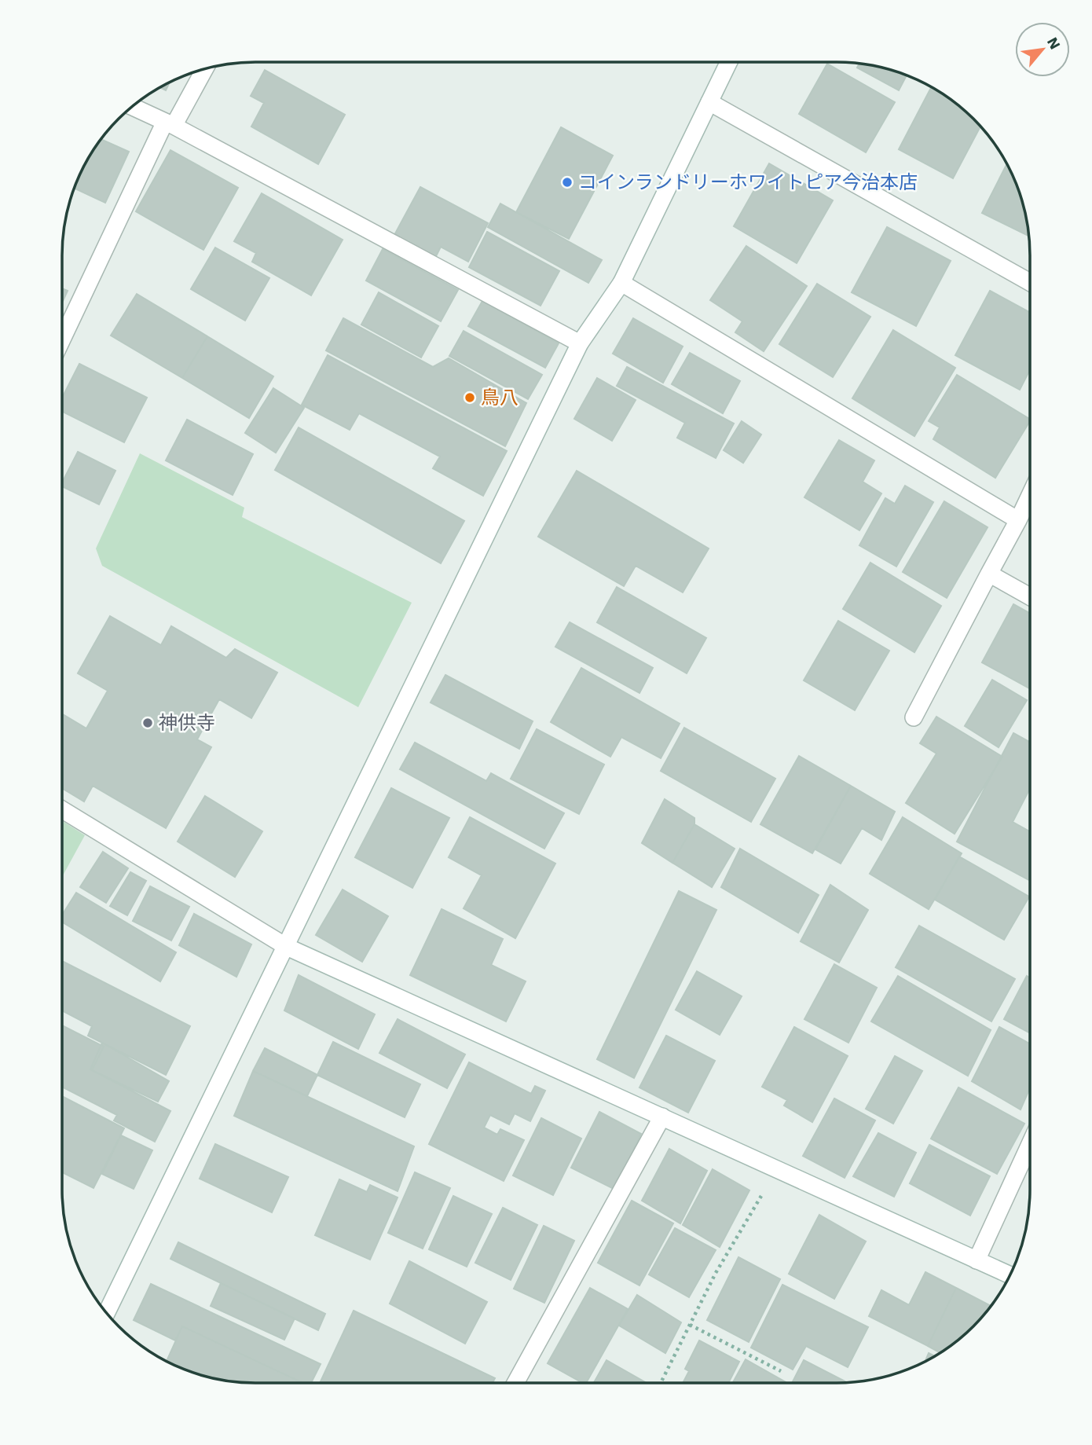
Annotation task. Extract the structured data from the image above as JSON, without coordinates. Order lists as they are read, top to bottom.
{
  "places": ["コインランドリーホワイトピア今治本店", "鳥八", "神供寺"],
  "north": "top right"
}
